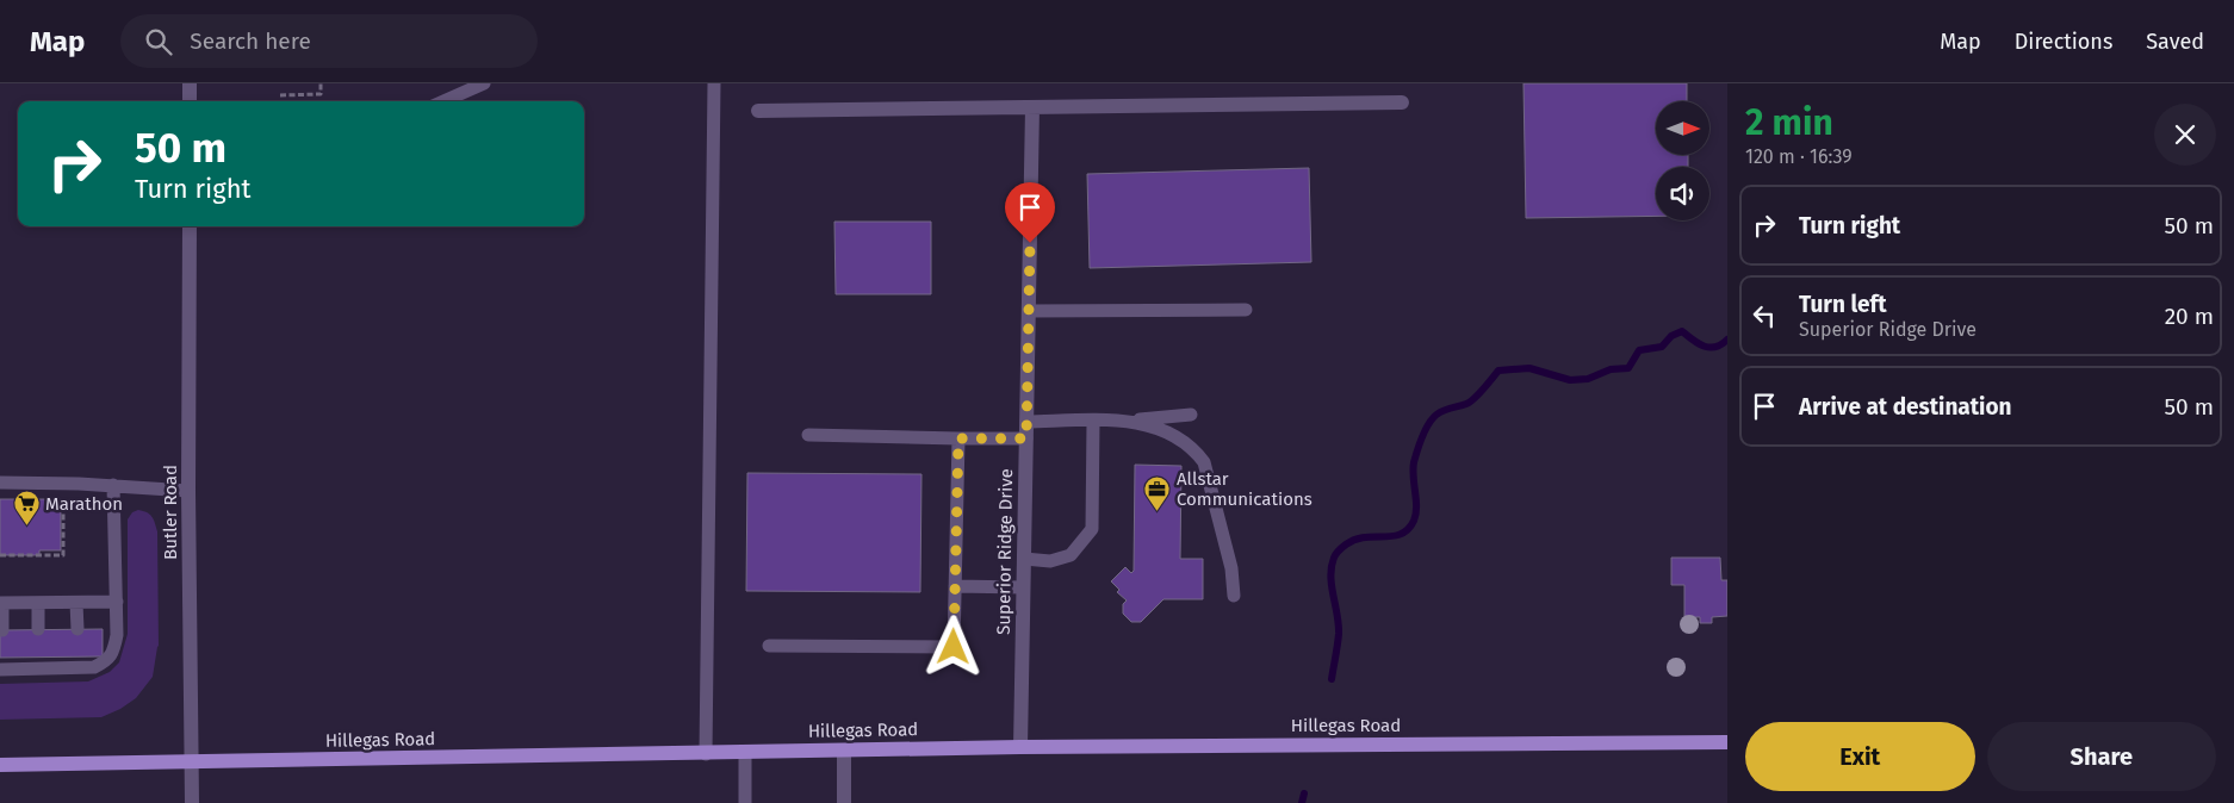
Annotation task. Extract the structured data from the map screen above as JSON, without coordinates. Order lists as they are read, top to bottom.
{
  "streets": {
    "main road": ["Hillegas Road"],
    "street": ["Butler Road", "Superior Ridge Drive"]
  },
  "crossings": [
    ["Butler Road", "Hillegas Road"],
    ["Superior Ridge Drive", "Hillegas Road"]
  ],
  "places": {
    "office": ["Allstar Communications"],
    "supermarket": ["Marathon"]
  },
  "north": "right",
  "page": {
    "header": "Map",
    "search": "Search here",
    "nav": ["Map", "Directions", "Saved"],
    "heading": ["2 min", "120 m · 16:39"],
    "turn": ["50 m", "Turn right"],
    "list": [
      {
        "name": "Turn right",
        "value": "50 m"
      },
      {
        "name": "Turn left",
        "note": "Superior Ridge Drive",
        "value": "20 m"
      },
      {
        "name": "Arrive at destination",
        "value": "50 m"
      }
    ],
    "buttons": ["Exit", "Share"]
  }
}
